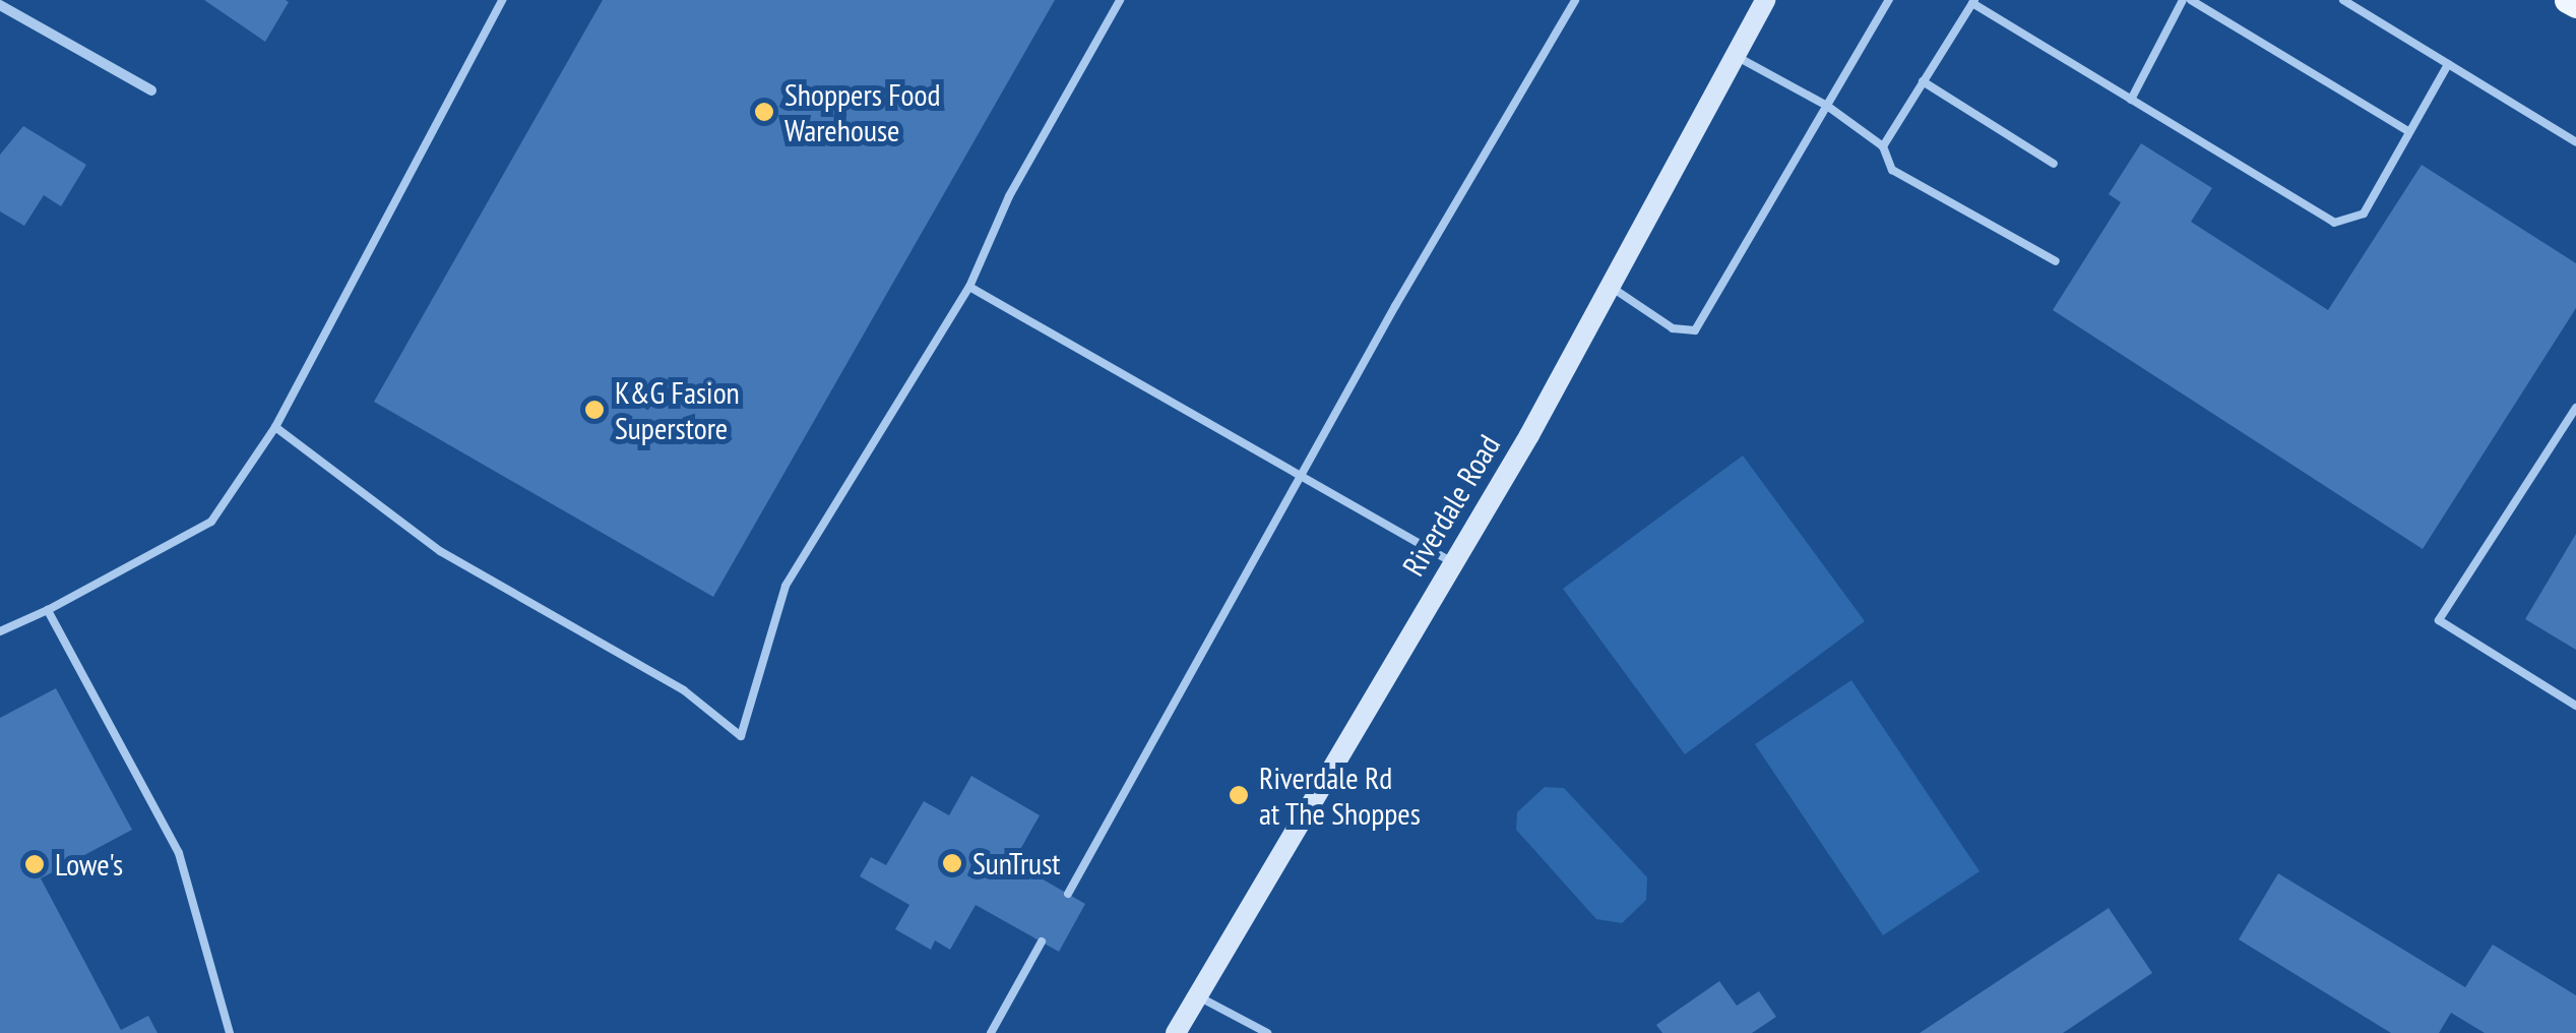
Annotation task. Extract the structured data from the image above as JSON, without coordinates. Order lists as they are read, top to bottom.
{
  "streets": {
    "main road": ["Riverdale Road"]
  },
  "places": [
    "Shoppers Food Warehouse",
    "K&G Fasion Superstore",
    "Riverdale Rd at The Shoppes",
    "SunTrust",
    "Lowe's"
  ]
}
